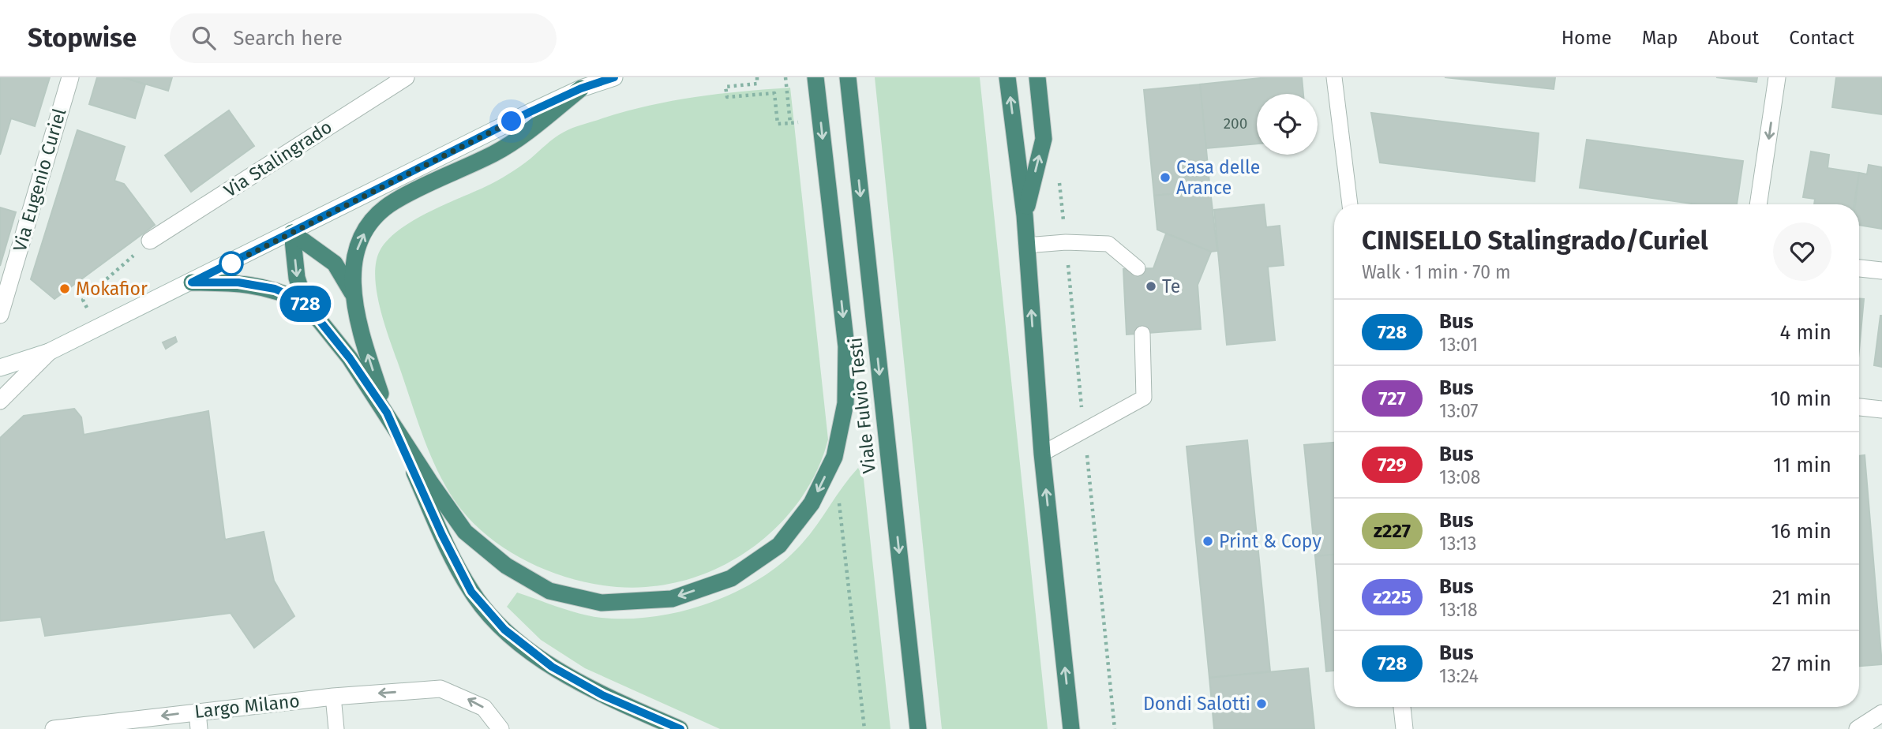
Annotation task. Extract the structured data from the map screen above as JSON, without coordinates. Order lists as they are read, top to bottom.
{
  "streets": {
    "highway": ["Viale Fulvio Testi"],
    "street": ["Via Stalingrado", "Via Eugenio Curiel", "Largo Milano"]
  },
  "one_way": ["Viale Fulvio Testi", "Largo Milano"],
  "places": [
    "Casa delle Arance",
    "Te",
    "Mokafior",
    "Print & Copy",
    "Dondi Salotti"
  ],
  "lines": ["bus line 728"],
  "house_numbers": ["200"],
  "page": {
    "header": "Stopwise",
    "search": "Search here",
    "nav": [
      "Home",
      "Map",
      "About",
      "Contact"
    ],
    "on_map": "728",
    "heading": ["CINISELLO Stalingrado/Curiel", "Walk · 1 min · 70 m"],
    "list": [
      {
        "mark": "728",
        "name": "Bus",
        "note": "13:01",
        "value": "4 min"
      },
      {
        "mark": "727",
        "name": "Bus",
        "note": "13:07",
        "value": "10 min"
      },
      {
        "mark": "729",
        "name": "Bus",
        "note": "13:08",
        "value": "11 min"
      },
      {
        "mark": "z227",
        "name": "Bus",
        "note": "13:13",
        "value": "16 min"
      },
      {
        "mark": "z225",
        "name": "Bus",
        "note": "13:18",
        "value": "21 min"
      },
      {
        "mark": "728",
        "name": "Bus",
        "note": "13:24",
        "value": "27 min"
      }
    ]
  }
}
